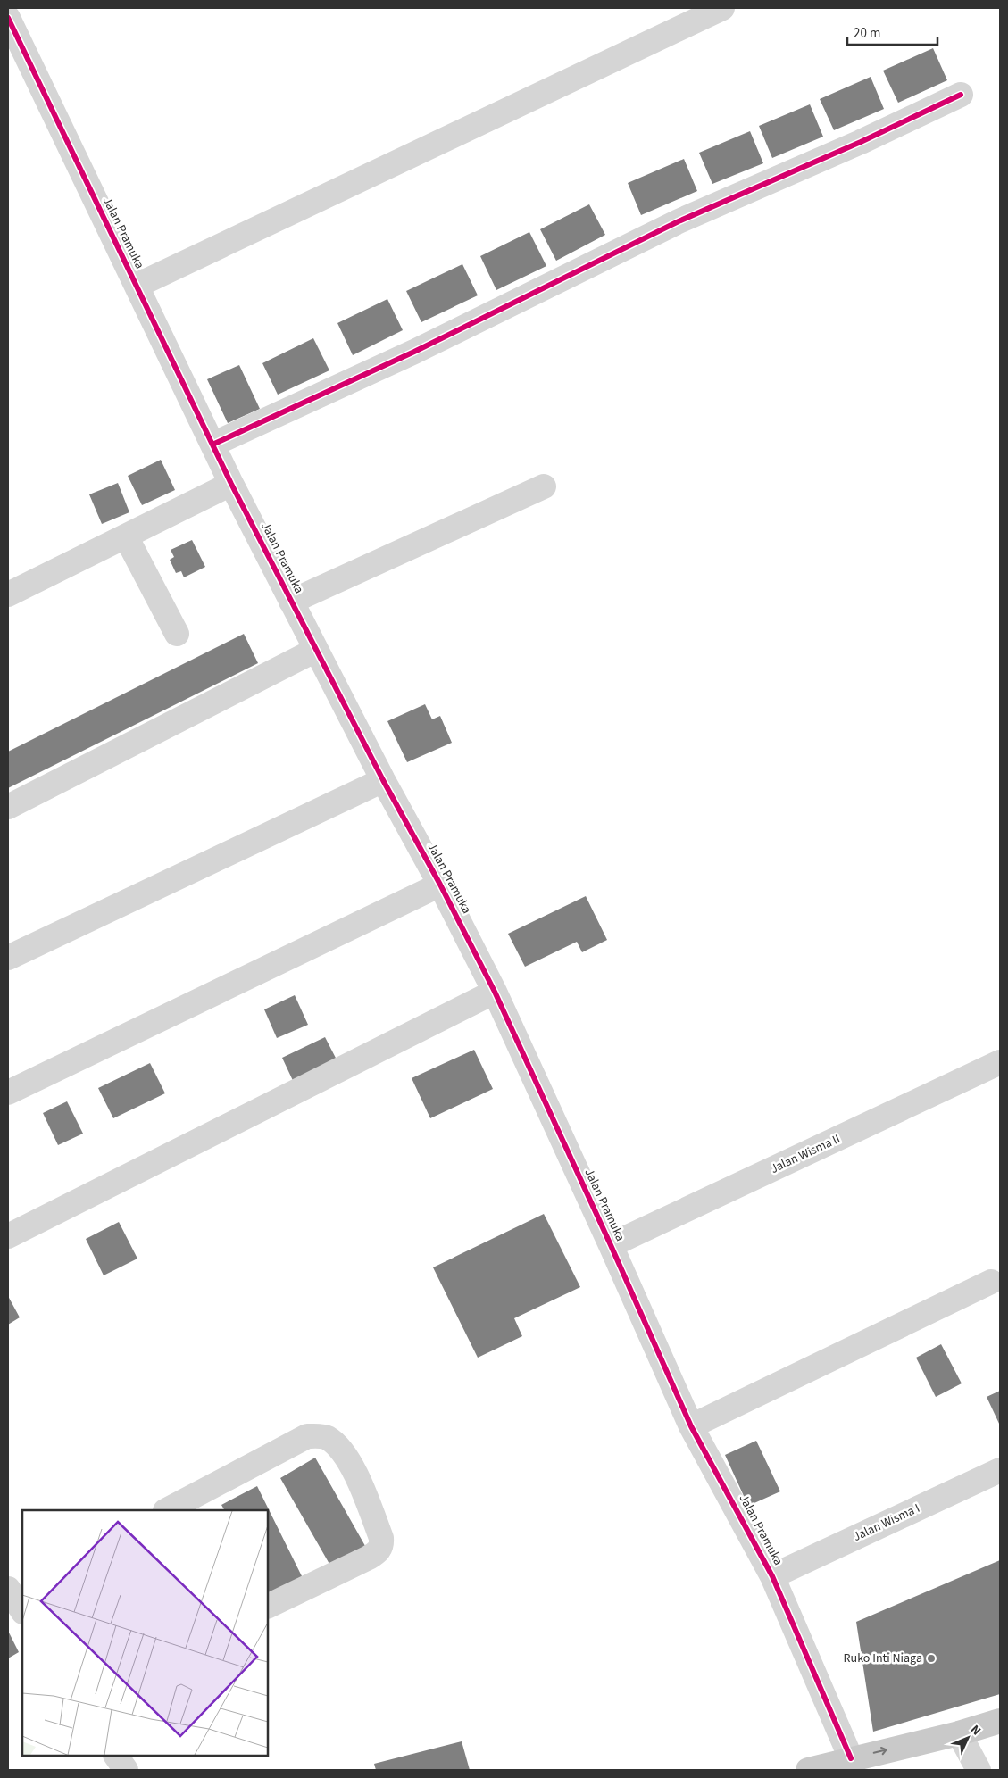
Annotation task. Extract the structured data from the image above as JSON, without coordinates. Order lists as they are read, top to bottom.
{
  "streets": {
    "street": ["Jalan Pramuka", "Jalan Wisma II", "Jalan Wisma I"]
  },
  "crossings": [
    ["Jalan Pramuka", "Jalan Wisma II"],
    ["Jalan Pramuka", "Jalan Wisma I"]
  ],
  "places": ["Ruko Inti Niaga"],
  "scale_bar": "20 m",
  "north": "top right"
}
